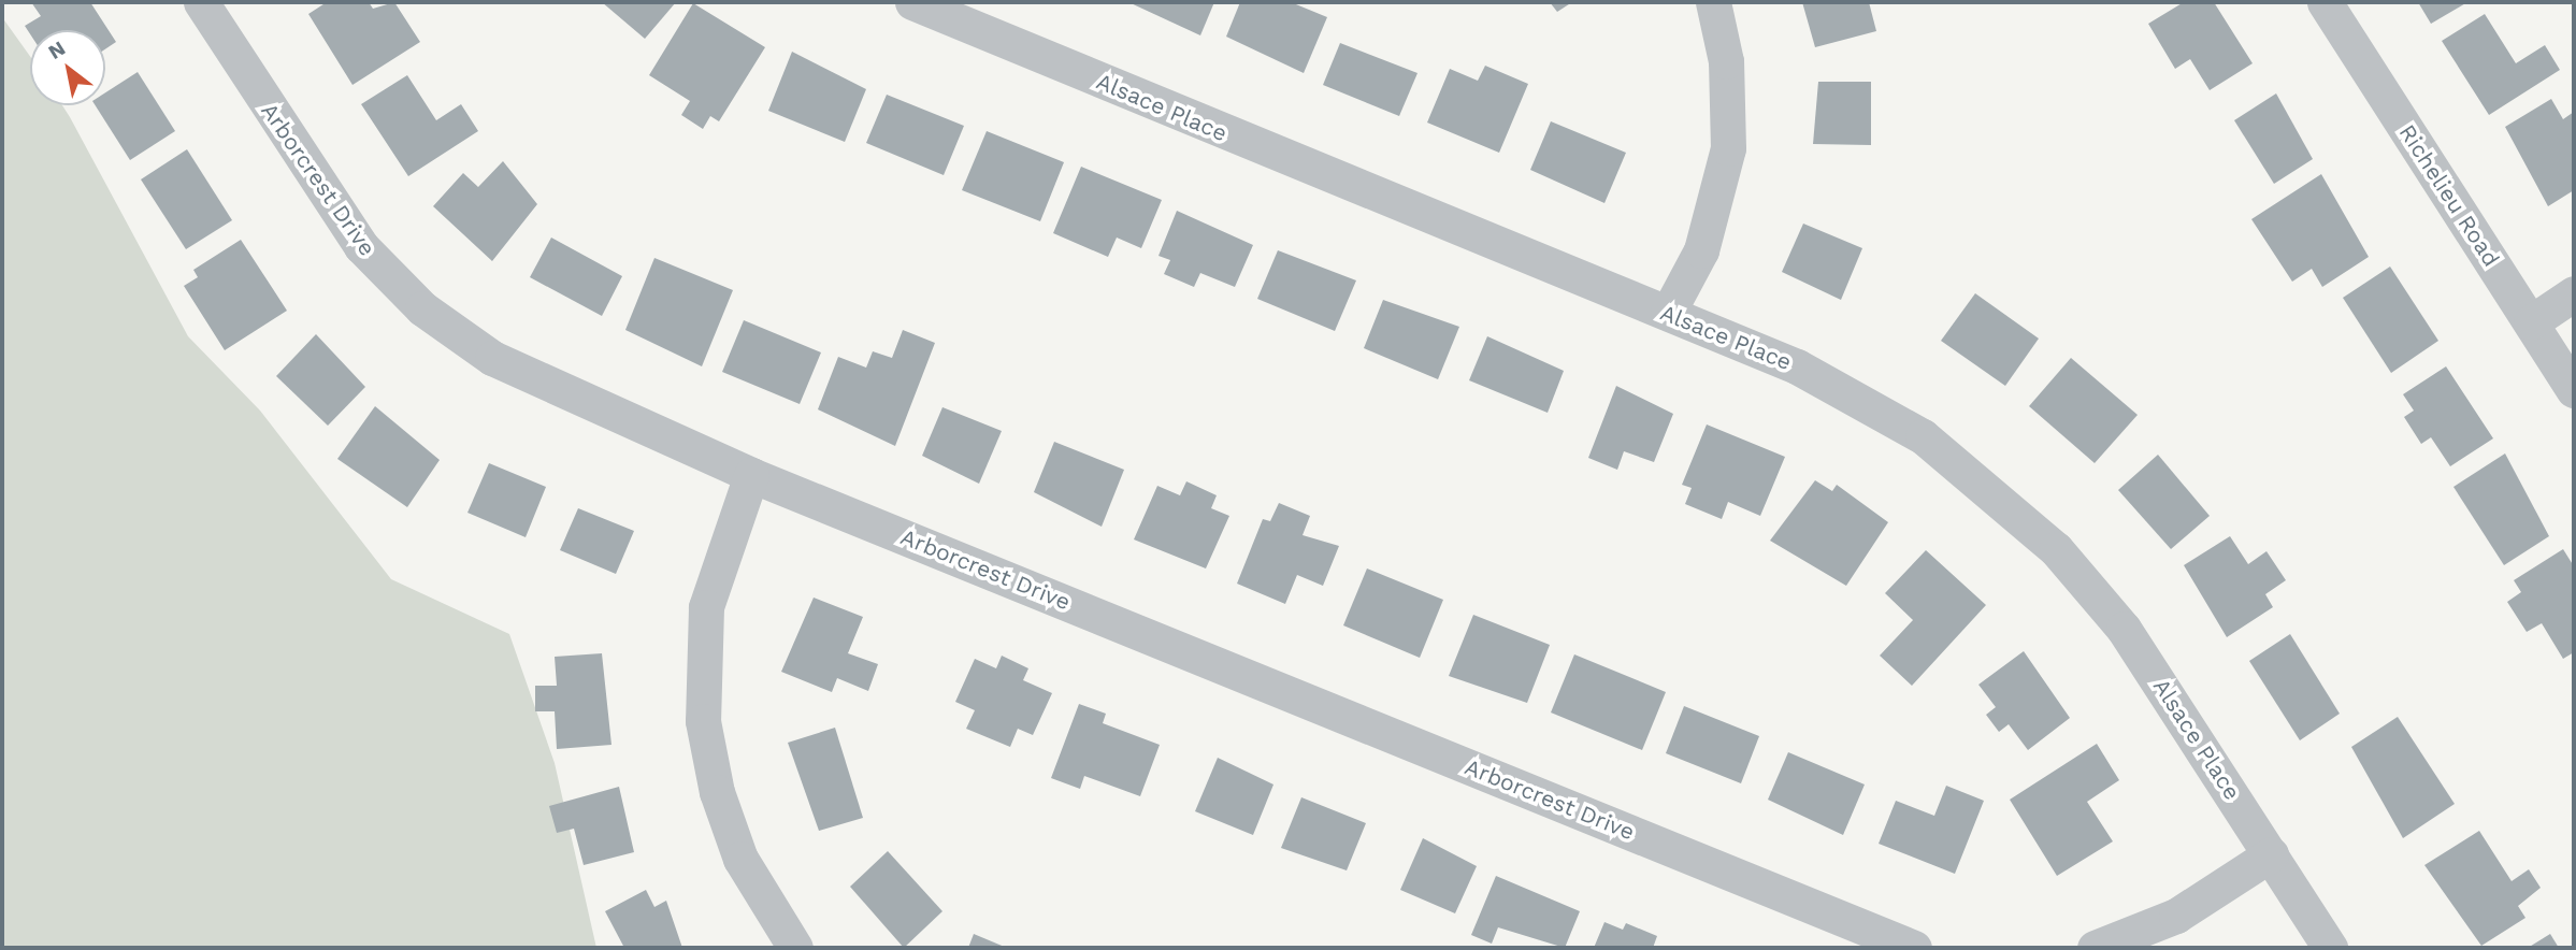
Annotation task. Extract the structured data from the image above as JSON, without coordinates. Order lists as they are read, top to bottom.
{
  "streets": {
    "street": ["Alsace Place", "Arborcrest Drive", "Richelieu Road"]
  },
  "north": "top left"
}
